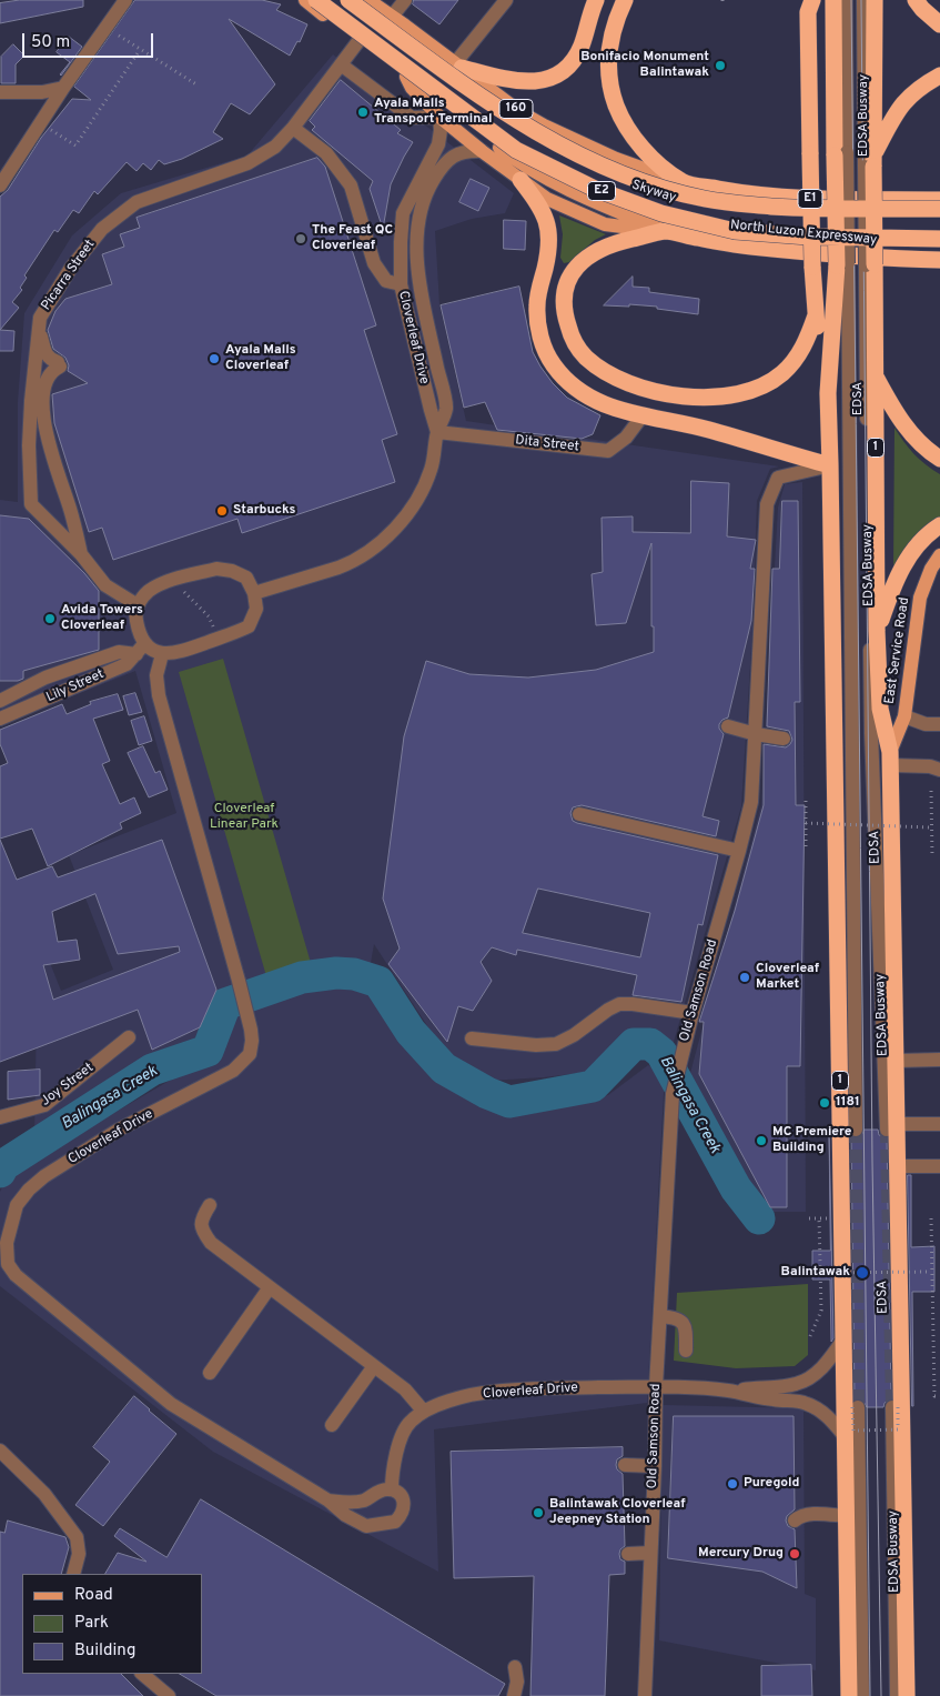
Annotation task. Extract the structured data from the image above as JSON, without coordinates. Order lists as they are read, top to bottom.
{
  "streets": {
    "highway": [
      "E2",
      "Skyway",
      "E1",
      "North Luzon Expressway",
      "EDSA",
      "1"
    ],
    "main road": ["160", "East Service Road"],
    "street": [
      "EDSA Busway",
      "Picarra Street",
      "Cloverleaf Drive",
      "Dita Street",
      "Lily Street",
      "Old Samson Road",
      "Joy Street"
    ]
  },
  "crossings": [
    ["160", "E1"],
    ["EDSA Busway", "EDSA"],
    ["EDSA Busway", "1"],
    ["Cloverleaf Drive", "Dita Street"],
    ["Cloverleaf Drive", "1"],
    ["Cloverleaf Drive", "Old Samson Road"],
    ["EDSA", "East Service Road"],
    ["1", "Old Samson Road"]
  ],
  "water": ["Balingasa Creek"],
  "parks": ["Cloverleaf Linear Park"],
  "places": [
    "Bonifacio Monument Balintawak",
    "Ayala Malls Transport Terminal",
    "The Feast QC Cloverleaf",
    "Ayala Malls Cloverleaf",
    "Starbucks",
    "Avida Towers Cloverleaf",
    "Cloverleaf Market",
    "1181",
    "MC Premiere Building",
    "Balintawak",
    "Puregold",
    "Balintawak Cloverleaf Jeepney Station",
    "Mercury Drug"
  ],
  "legend": ["Road", "Park", "Building"],
  "scale_bar": "50 m"
}
